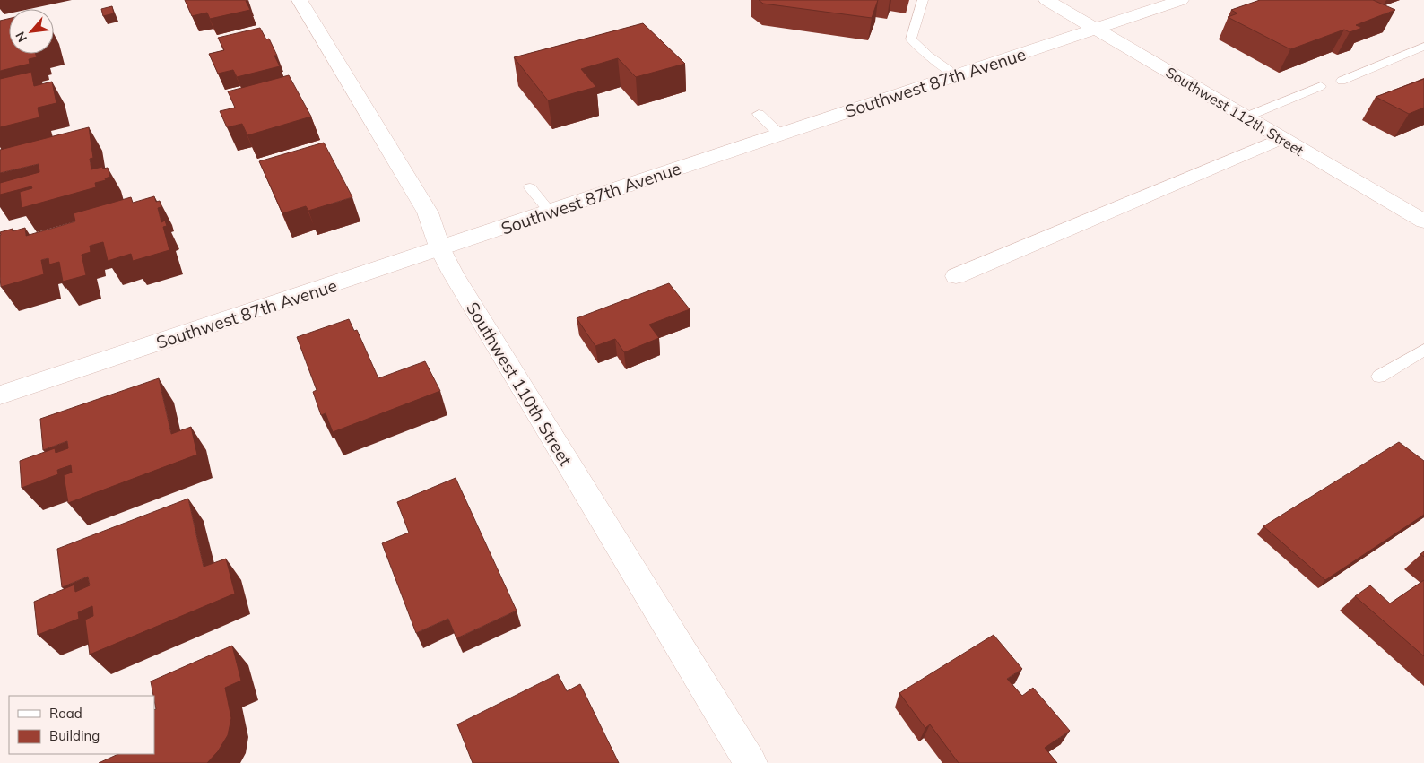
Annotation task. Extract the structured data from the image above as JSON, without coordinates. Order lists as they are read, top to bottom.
{
  "streets": {
    "main road": ["Southwest 87th Avenue", "Southwest 112th Street", "Southwest 110th Street"]
  },
  "crossings": [
    ["Southwest 87th Avenue", "Southwest 112th Street"],
    ["Southwest 87th Avenue", "Southwest 110th Street"]
  ],
  "legend": ["Road", "Building"],
  "north": "bottom left"
}
